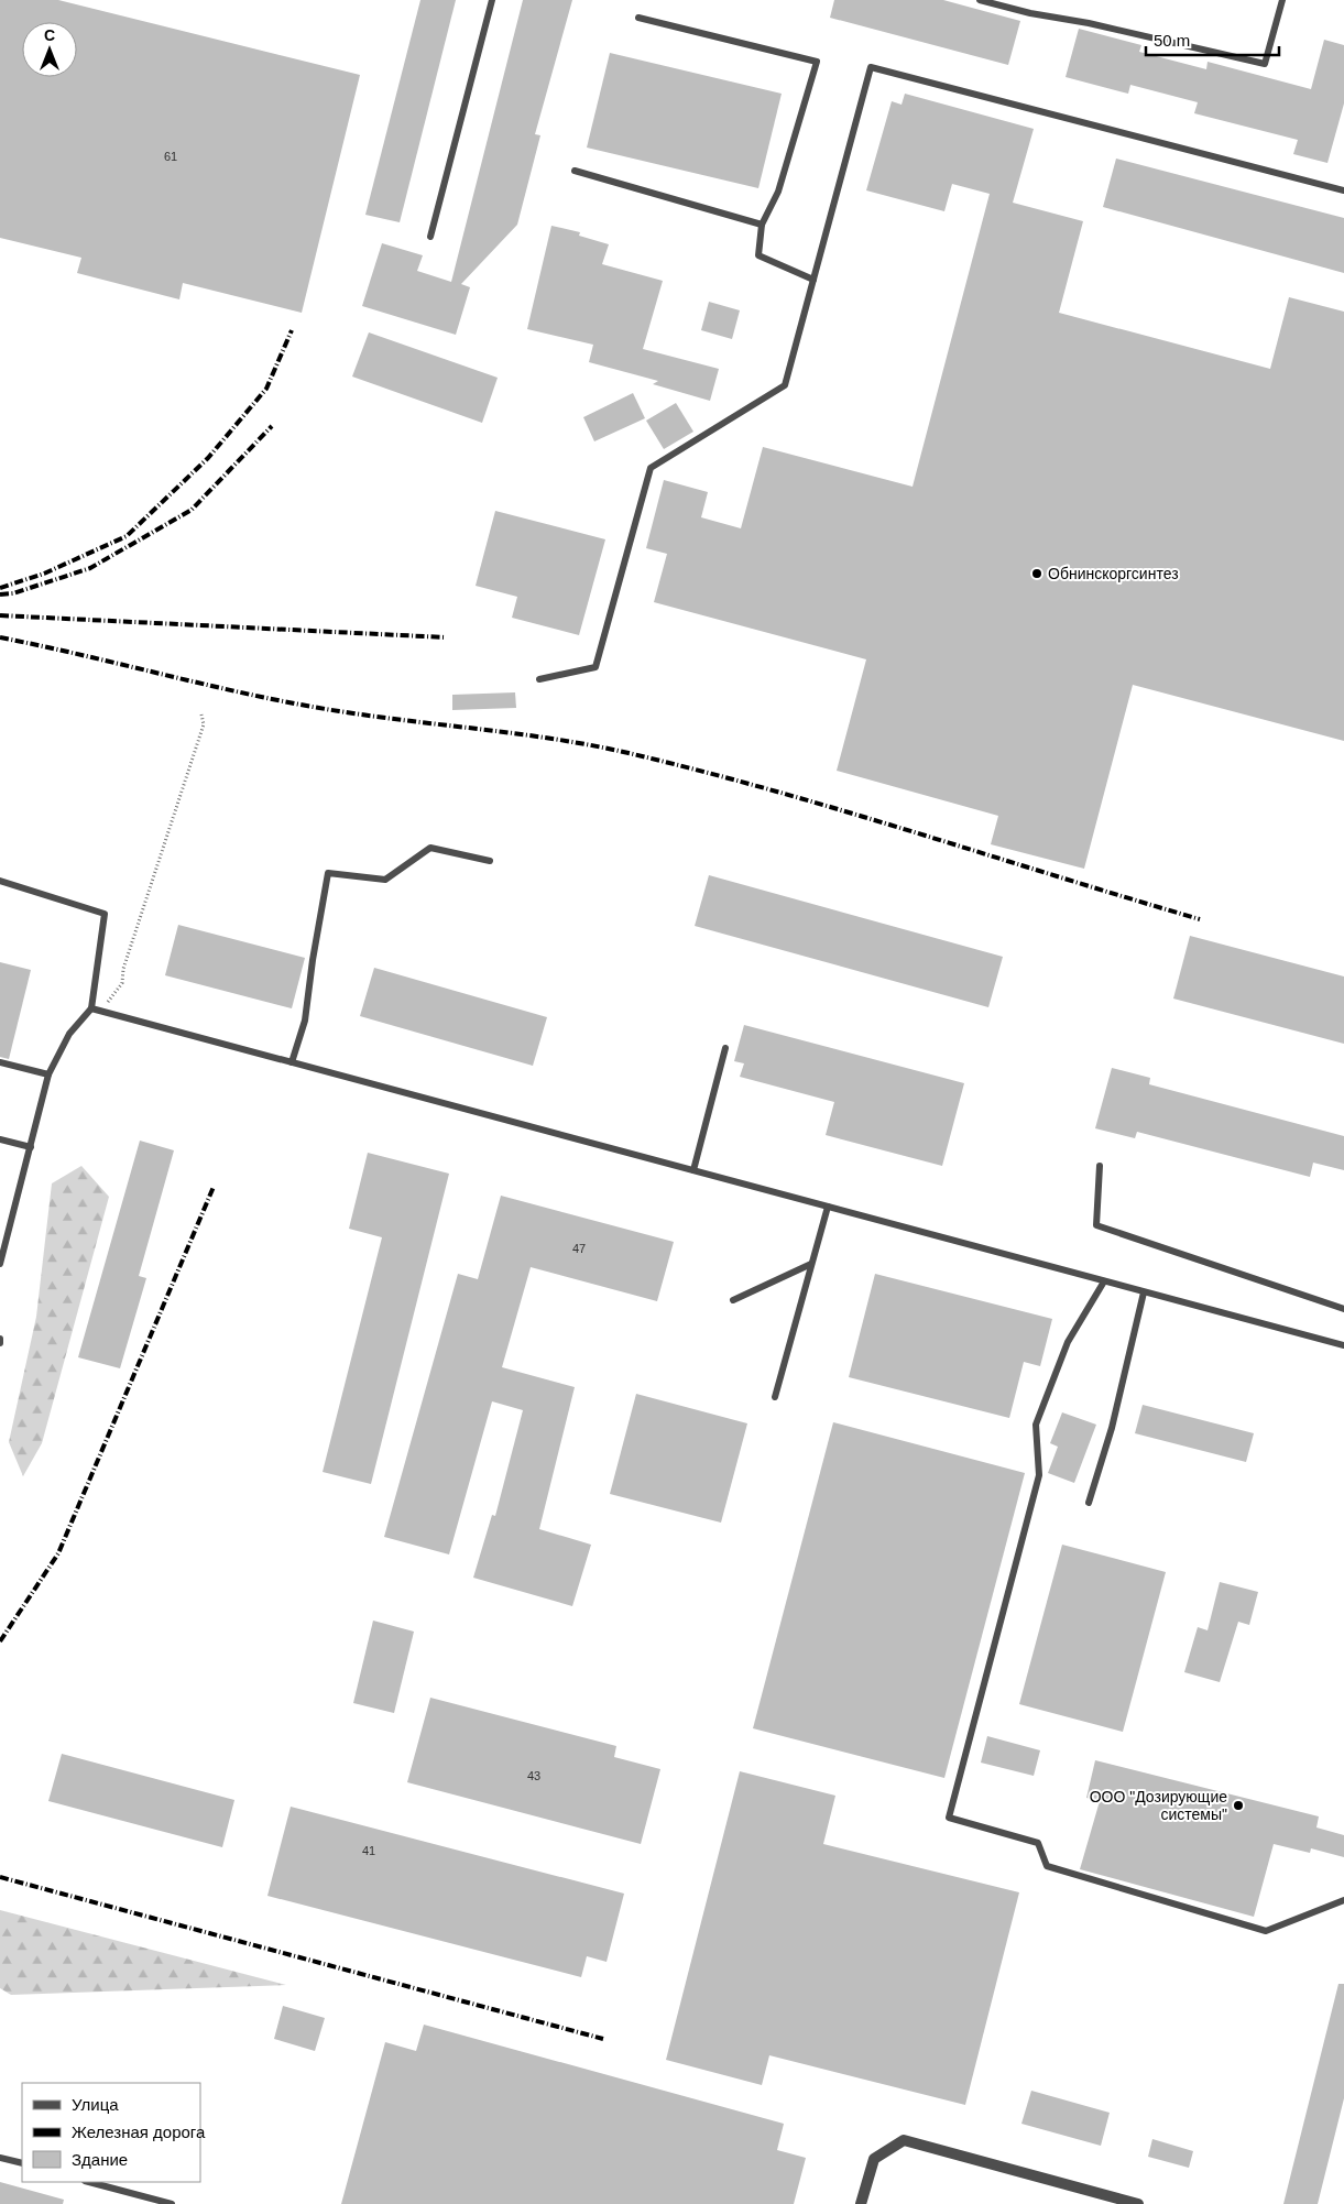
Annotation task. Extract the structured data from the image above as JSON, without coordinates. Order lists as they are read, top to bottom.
{
  "places": ["Обнинскоргсинтез", "ООО \"Дозирующие системы\""],
  "house_numbers": [
    "61",
    "47",
    "43",
    "41"
  ],
  "legend": ["Улица", "Железная дорога", "Здание"],
  "scale_bar": "50 m",
  "north": "top"
}
